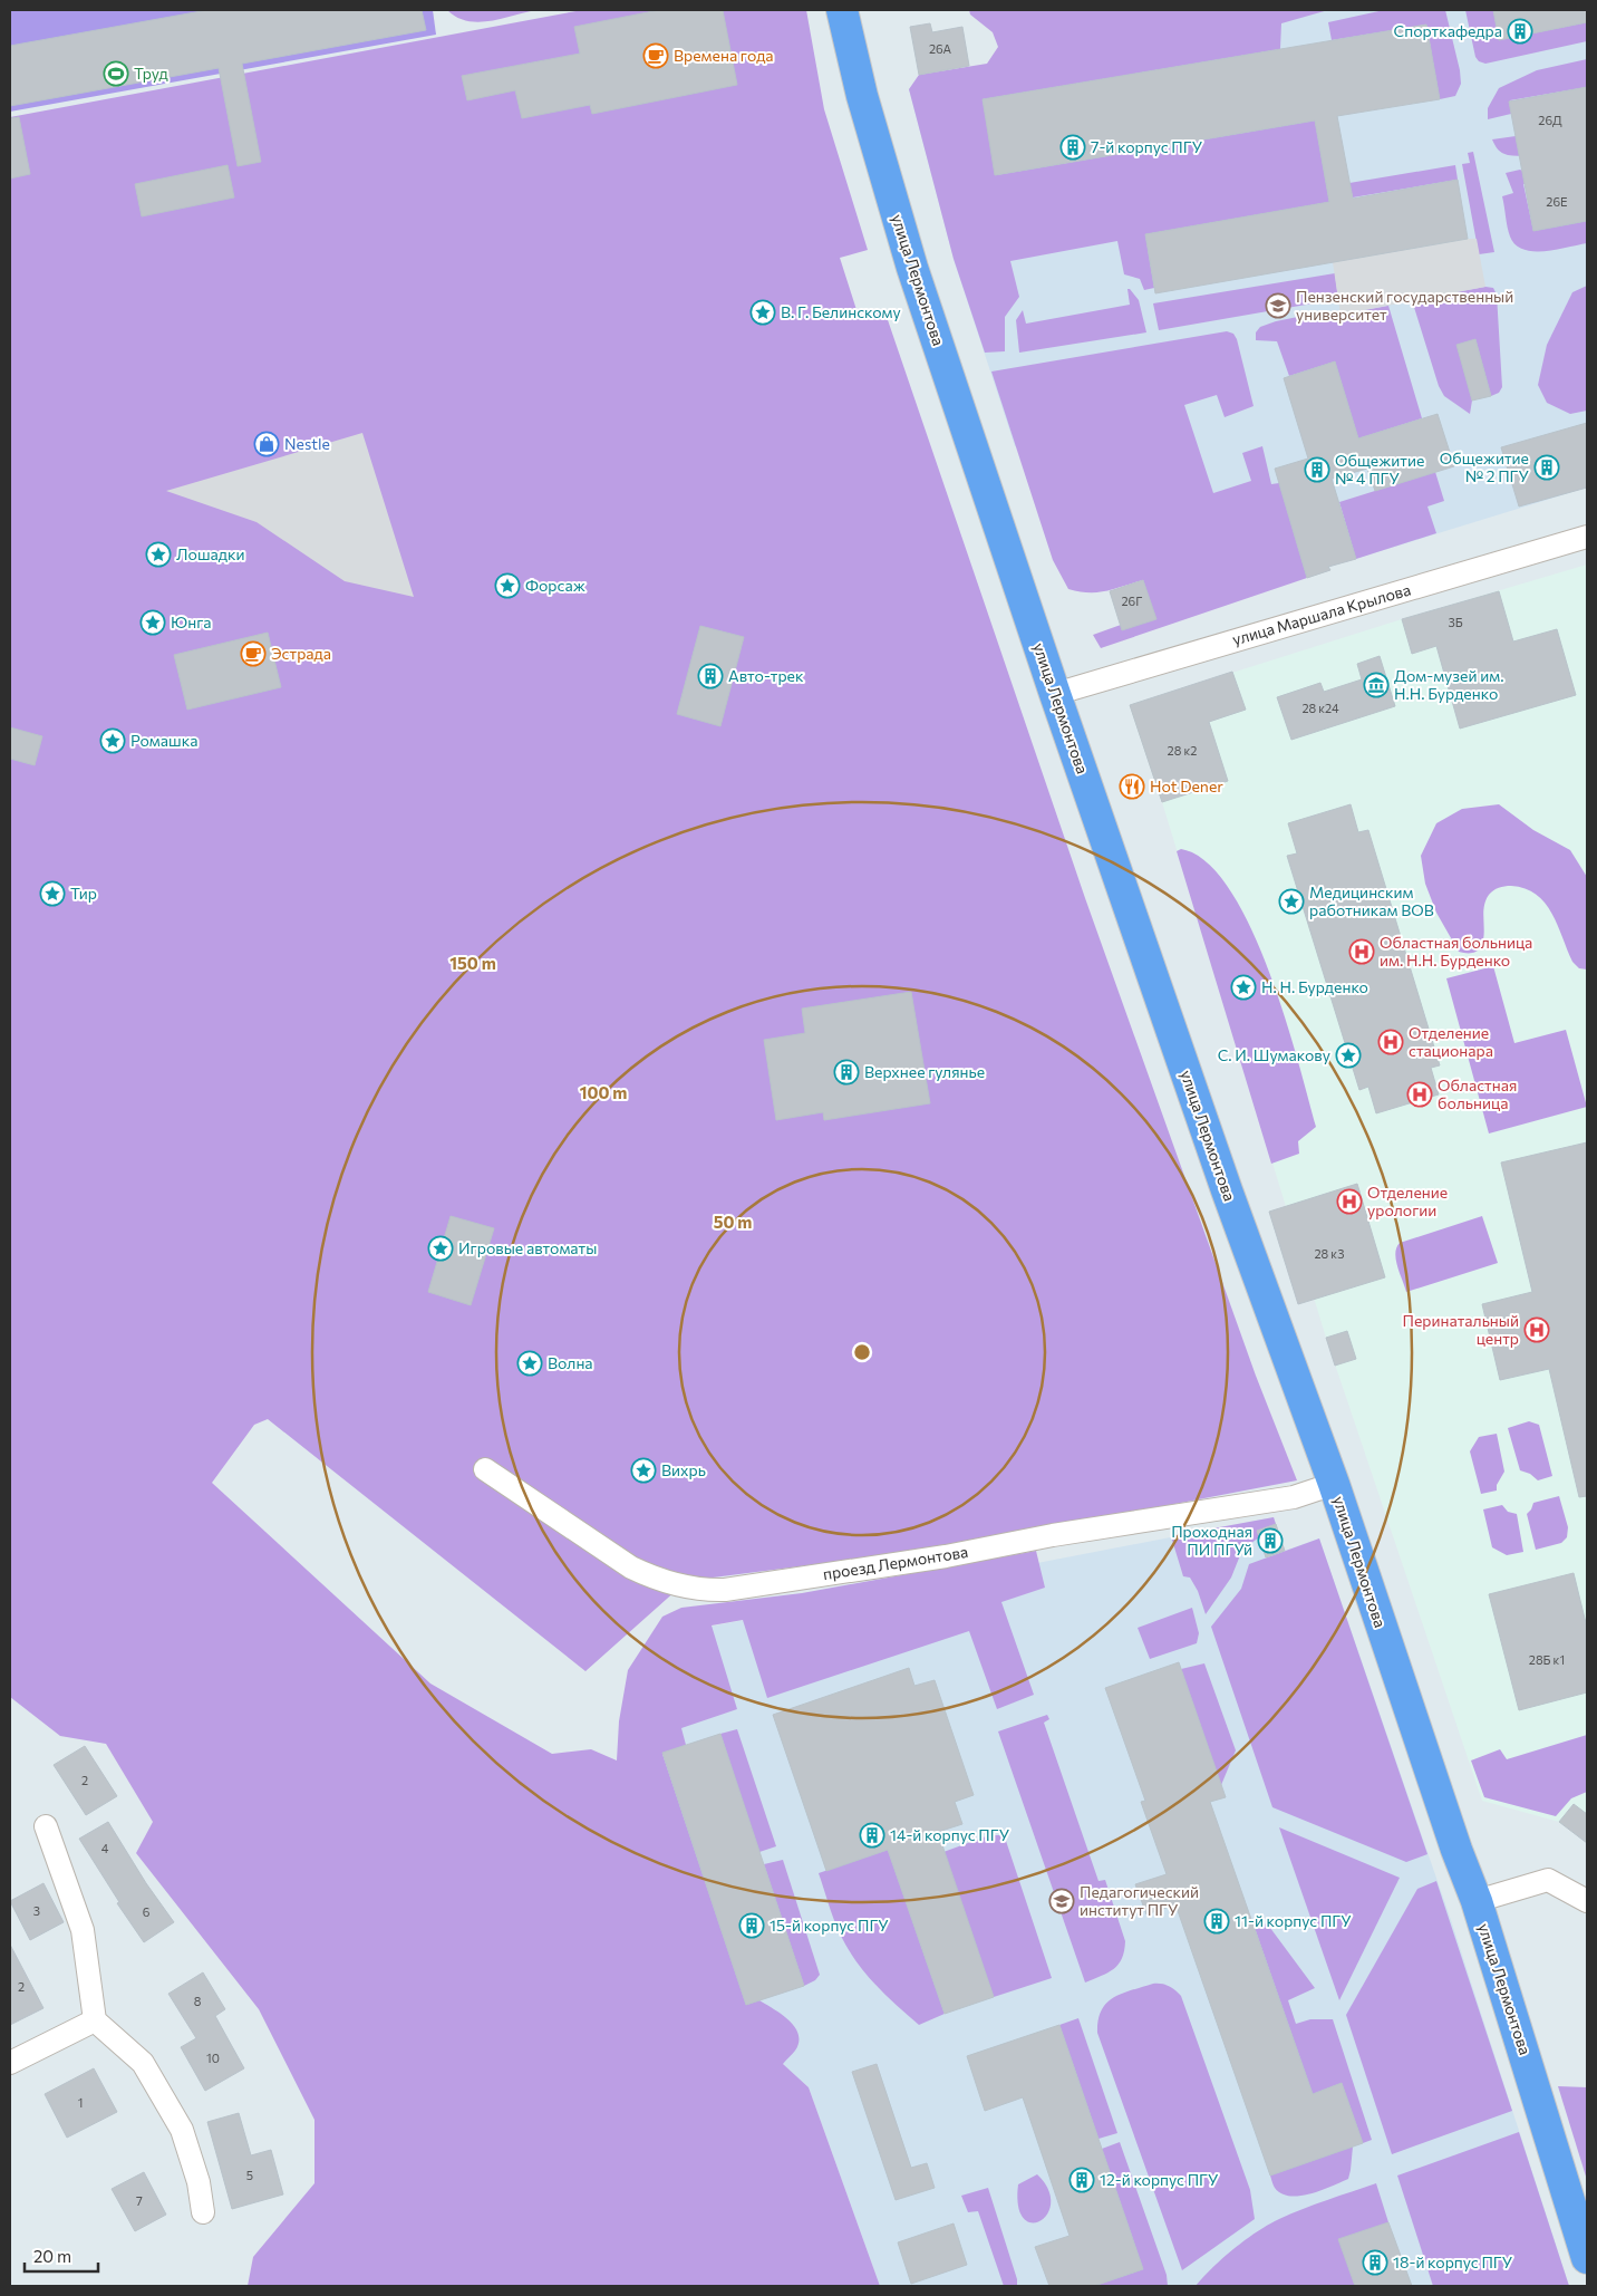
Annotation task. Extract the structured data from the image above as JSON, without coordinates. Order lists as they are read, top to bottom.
{
  "streets": {
    "main road": ["улица Лермонтова"],
    "street": ["улица Маршала Крылова", "проезд Лермонтова"]
  },
  "crossings": [
    ["улица Лермонтова", "улица Маршала Крылова"],
    ["улица Лермонтова", "проезд Лермонтова"]
  ],
  "places": {
    "building": [
      "Спорткафедра",
      "7-й корпус ПГУ",
      "Общежитие № 2 ПГУ",
      "Общежитие № 4 ПГУ",
      "Авто-трек",
      "Верхнее гулянье",
      "Проходная ПИ ПГУй",
      "14-й корпус ПГУ",
      "11-й корпус ПГУ",
      "15-й корпус ПГУ",
      "12-й корпус ПГУ",
      "18-й корпус ПГУ"
    ],
    "cafe": ["Времена года", "Эстрада"],
    "sports": ["Труд"],
    "school or university": ["Пензенский государственный университет", "Педагогический институт ПГУ"],
    "place": [
      "В. Г. Белинскому",
      "Лошадки",
      "Форсаж",
      "Юнга",
      "Ромашка",
      "Тир",
      "Медицинским работникам ВОВ",
      "Н. Н. Бурденко",
      "С. И. Шумакову",
      "Игровые автоматы",
      "Волна",
      "Вихрь"
    ],
    "shop": ["Nestle"],
    "museum": ["Дом-музей им. Н.Н. Бурденко"],
    "restaurant": ["Hot Dener"],
    "hospital": [
      "Областная больница им. Н.Н. Бурденко",
      "Отделение стационара",
      "Областная больница",
      "Отделение урологии",
      "Перинатальный центр"
    ]
  },
  "house_numbers": [
    "26А",
    "26Д",
    "26Е",
    "26Г",
    "3Б",
    "28 к24",
    "28 к2",
    "28 к3",
    "28Б к1",
    "2",
    "4",
    "3",
    "6",
    "2",
    "8",
    "10",
    "1",
    "5",
    "7"
  ],
  "scale_bar": "20 m",
  "rings": ["150 m", "100 m", "50 m"]
}
